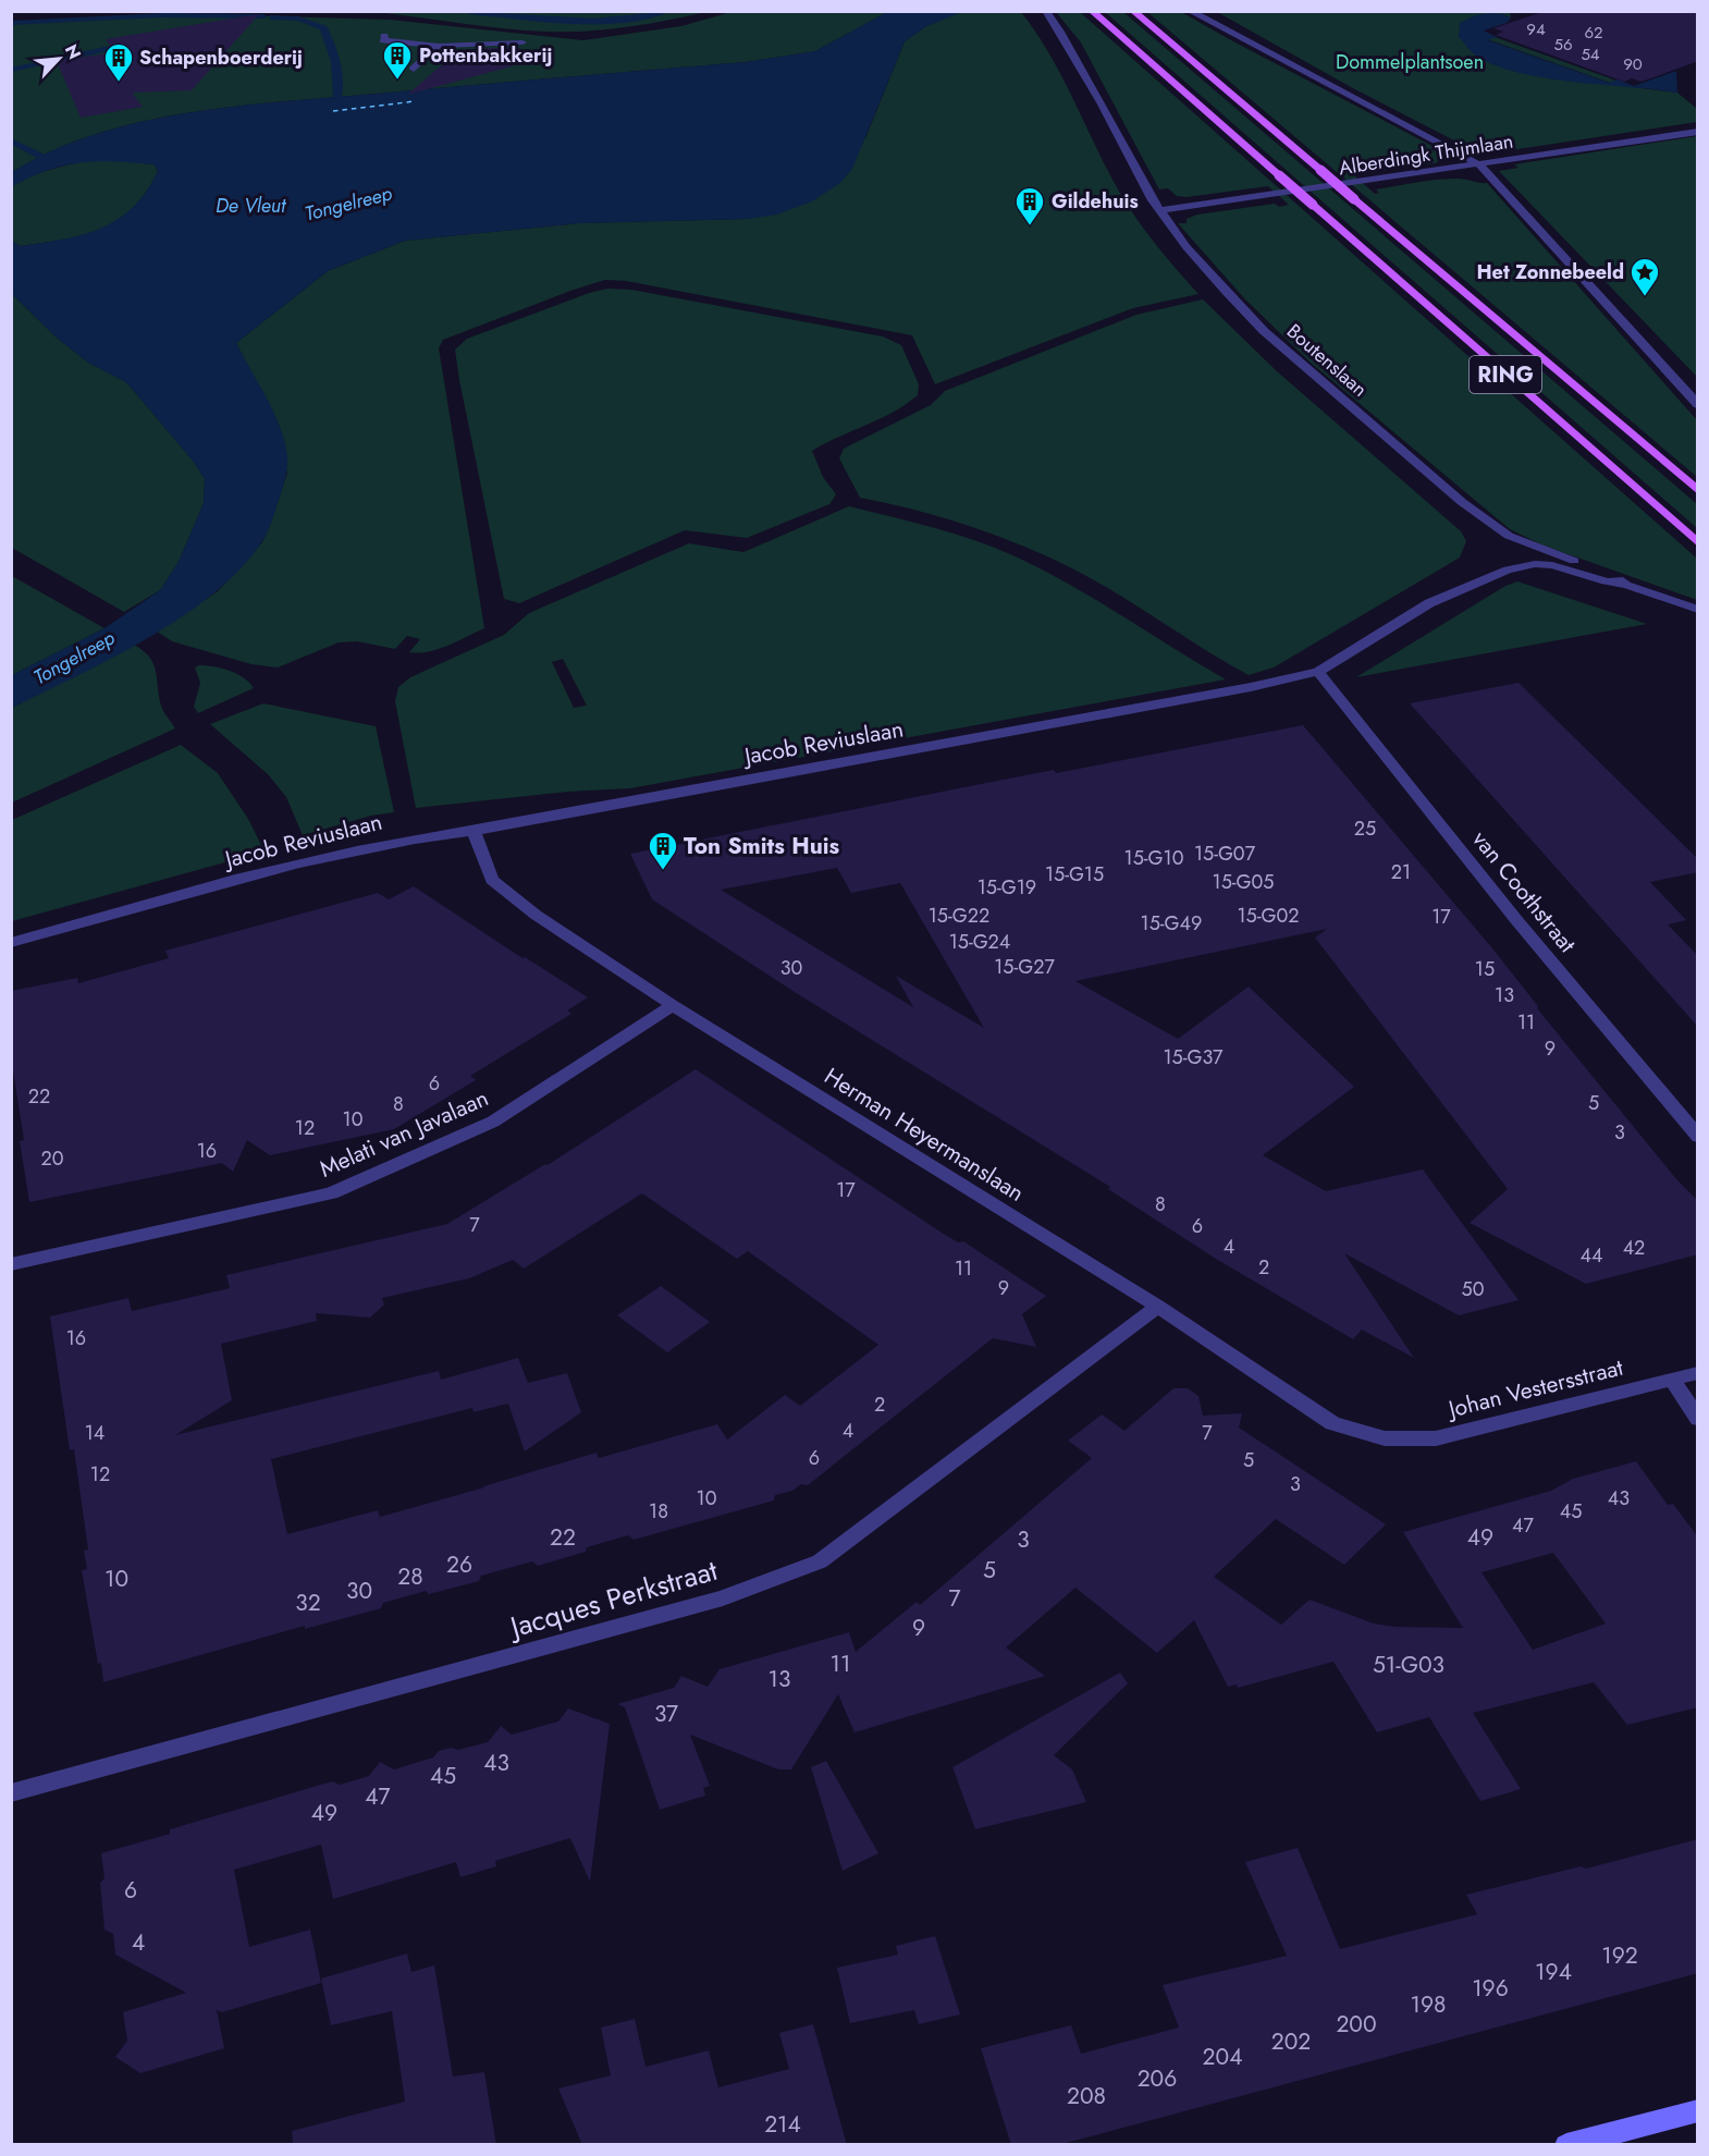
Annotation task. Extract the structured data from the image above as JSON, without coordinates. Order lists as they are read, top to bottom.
{
  "streets": {
    "main road": ["RING"],
    "street": [
      "Alberdingk Thijmlaan",
      "Boutenslaan",
      "Jacob Reviuslaan",
      "van Coothstraat",
      "Melati van Javalaan",
      "Herman Heyermanslaan",
      "Johan Vestersstraat",
      "Jacques Perkstraat"
    ]
  },
  "crossings": [
    ["Alberdingk Thijmlaan", "Boutenslaan"],
    ["Boutenslaan", "Jacob Reviuslaan"],
    ["Jacob Reviuslaan", "van Coothstraat"],
    ["Jacob Reviuslaan", "Herman Heyermanslaan"],
    ["Melati van Javalaan", "Herman Heyermanslaan"],
    ["Herman Heyermanslaan", "Johan Vestersstraat"],
    ["Herman Heyermanslaan", "Jacques Perkstraat"]
  ],
  "water": ["Tongelreep", "De Vleut"],
  "parks": ["Dommelplantsoen"],
  "places": {
    "building": [
      "Pottenbakkerij",
      "Schapenboerderij",
      "Gildehuis",
      "Ton Smits Huis"
    ],
    "place": ["Het Zonnebeeld"]
  },
  "house_numbers": [
    "94",
    "62",
    "56",
    "54",
    "90",
    "25",
    "15-G07",
    "15-G10",
    "21",
    "15-G15",
    "15-G05",
    "15-G19",
    "15-G22",
    "15-G02",
    "17",
    "15-G49",
    "15-G24",
    "15-G27",
    "30",
    "15",
    "13",
    "11",
    "9",
    "15-G37",
    "6",
    "22",
    "5",
    "8",
    "10",
    "12",
    "3",
    "16",
    "20",
    "17",
    "8",
    "7",
    "6",
    "4",
    "42",
    "44",
    "2",
    "11",
    "9",
    "50",
    "16",
    "2",
    "4",
    "14",
    "7",
    "6",
    "5",
    "12",
    "3",
    "10",
    "43",
    "18",
    "45",
    "47",
    "22",
    "49",
    "3",
    "26",
    "5",
    "28",
    "10",
    "30",
    "7",
    "32",
    "9",
    "11",
    "51-G03",
    "13",
    "37",
    "43",
    "45",
    "47",
    "49",
    "6",
    "4",
    "192",
    "194",
    "196",
    "198",
    "200",
    "202",
    "204",
    "206",
    "208",
    "214"
  ],
  "north": "top right"
}
